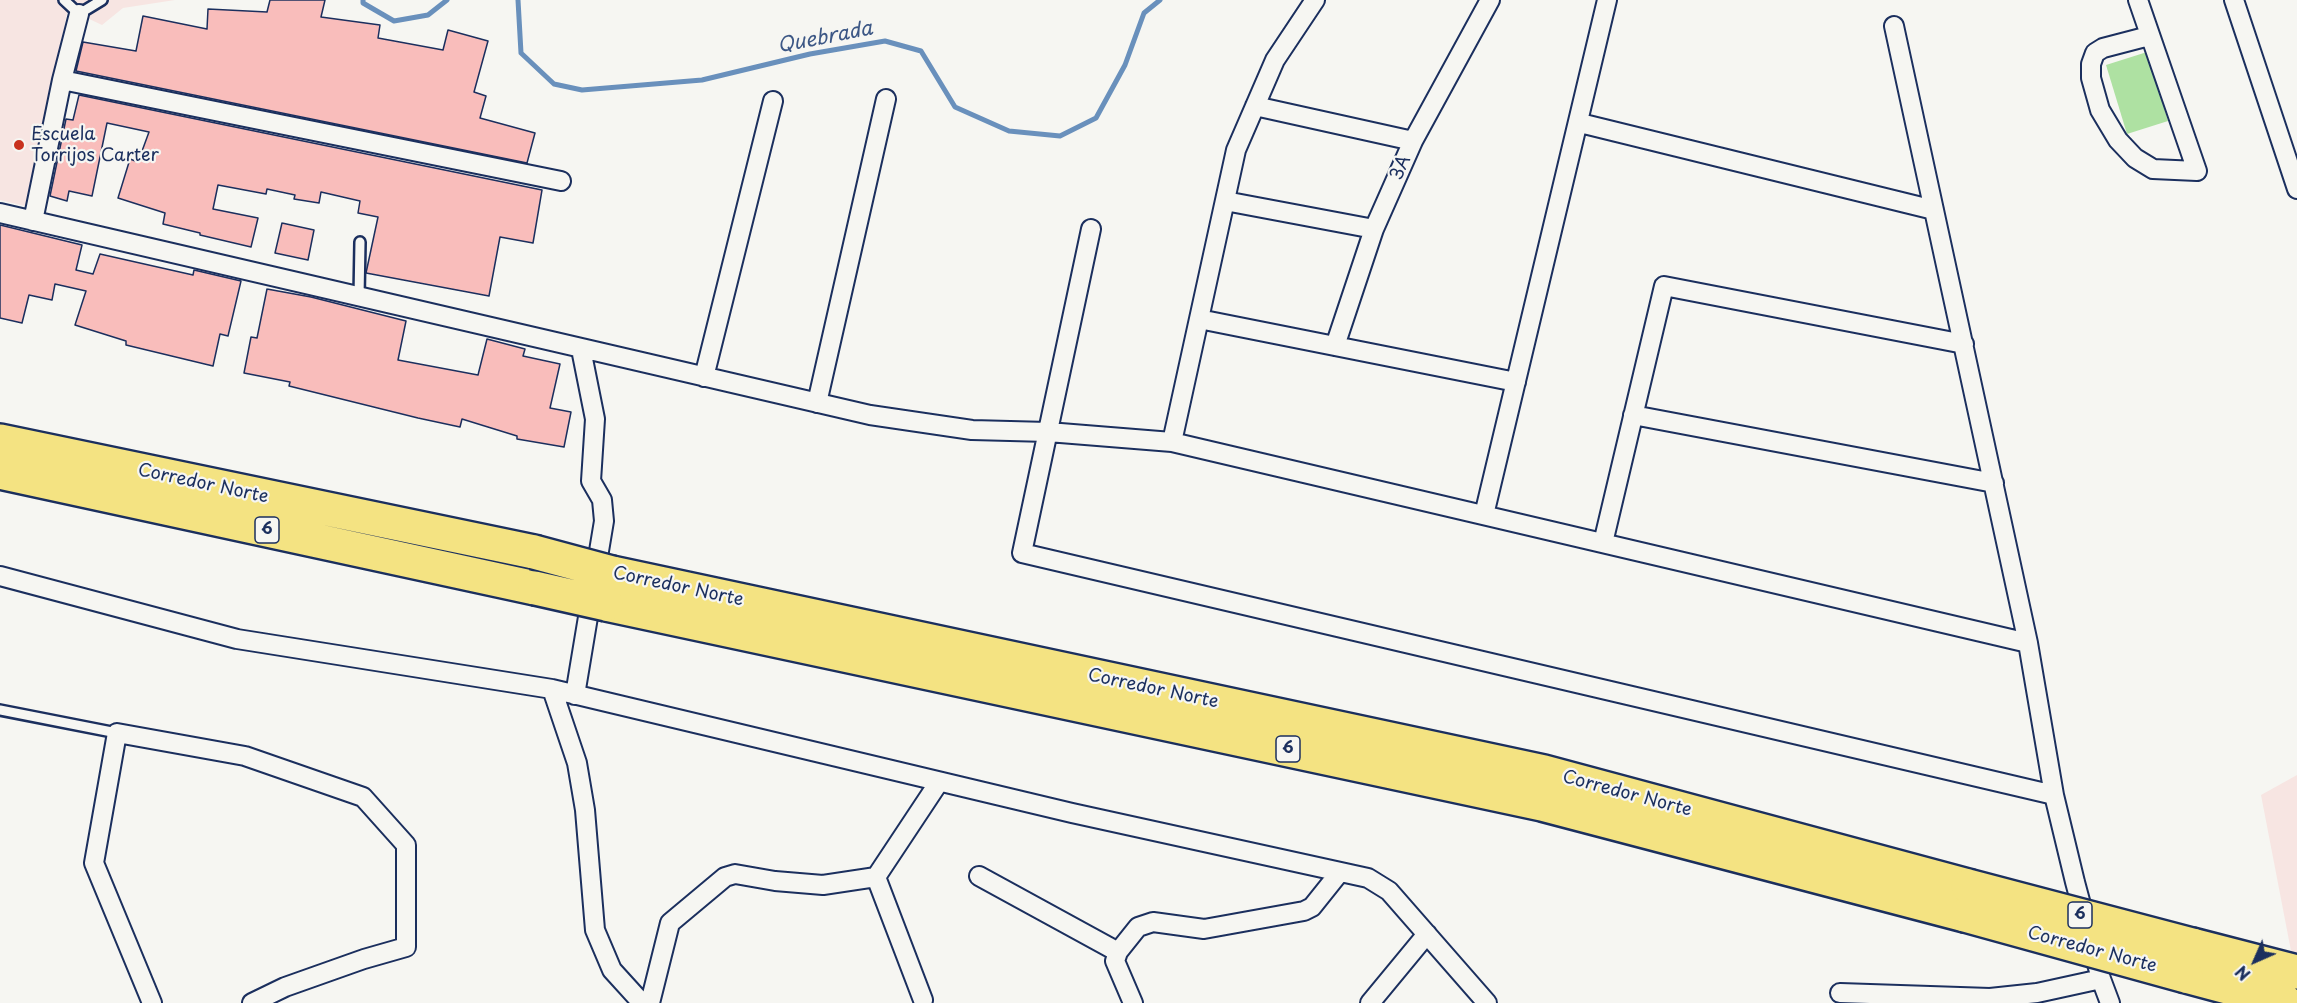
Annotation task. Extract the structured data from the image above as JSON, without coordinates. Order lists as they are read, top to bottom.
{
  "streets": {
    "highway": ["Corredor Norte", "6"],
    "street": ["3A"]
  },
  "water": ["Quebrada"],
  "places": ["Escuela Torrijos Carter"],
  "north": "bottom left"
}
